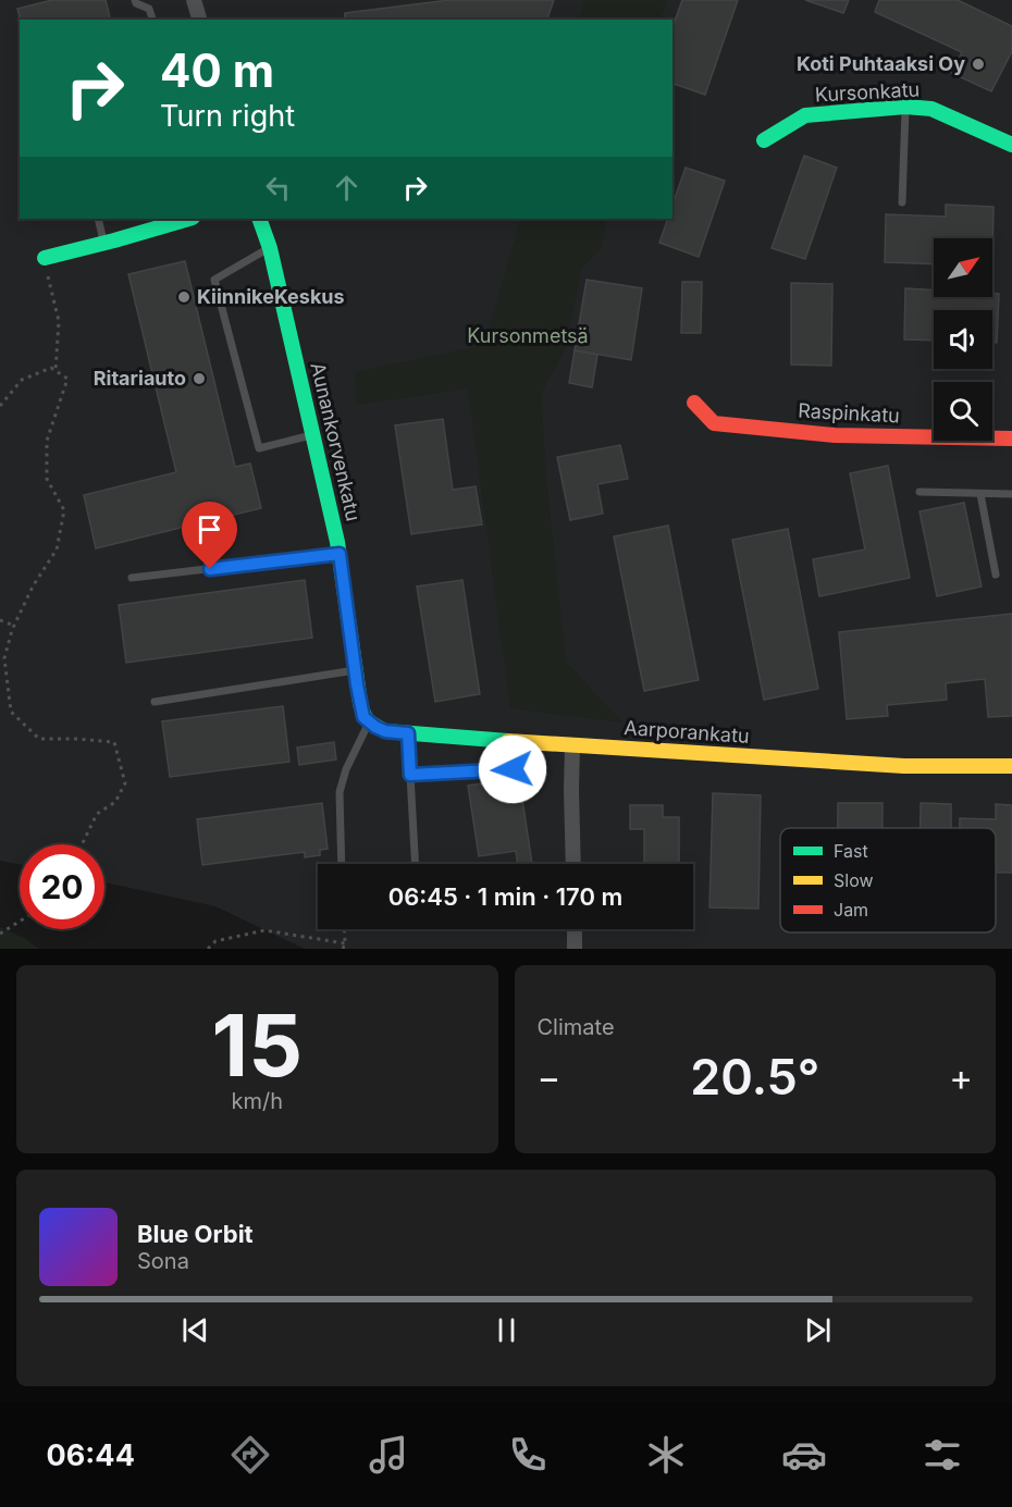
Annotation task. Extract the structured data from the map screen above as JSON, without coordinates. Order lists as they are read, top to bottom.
{
  "streets": {
    "street": [
      "Kursonkatu",
      "Raspinkatu",
      "Aunankorvenkatu",
      "Aarporankatu"
    ]
  },
  "crossings": [
    ["Aunankorvenkatu", "Aarporankatu"]
  ],
  "parks": ["Kursonmetsä"],
  "places": ["Koti Puhtaaksi Oy", "KiinnikeKeskus", "Ritariauto"],
  "legend": ["Fast", "Slow", "Jam"],
  "north": "top right",
  "page": {
    "turn": ["40 m", "Turn right"],
    "limit": "20",
    "trip": "06:45 · 1 min · 170 m",
    "tile": [
      ["15", "km/h"],
      "Climate"
    ],
    "heat": ["−", "20.5°", "+"],
    "song": ["Blue Orbit", "Sona"],
    "tabs": "06:44"
  }
}
